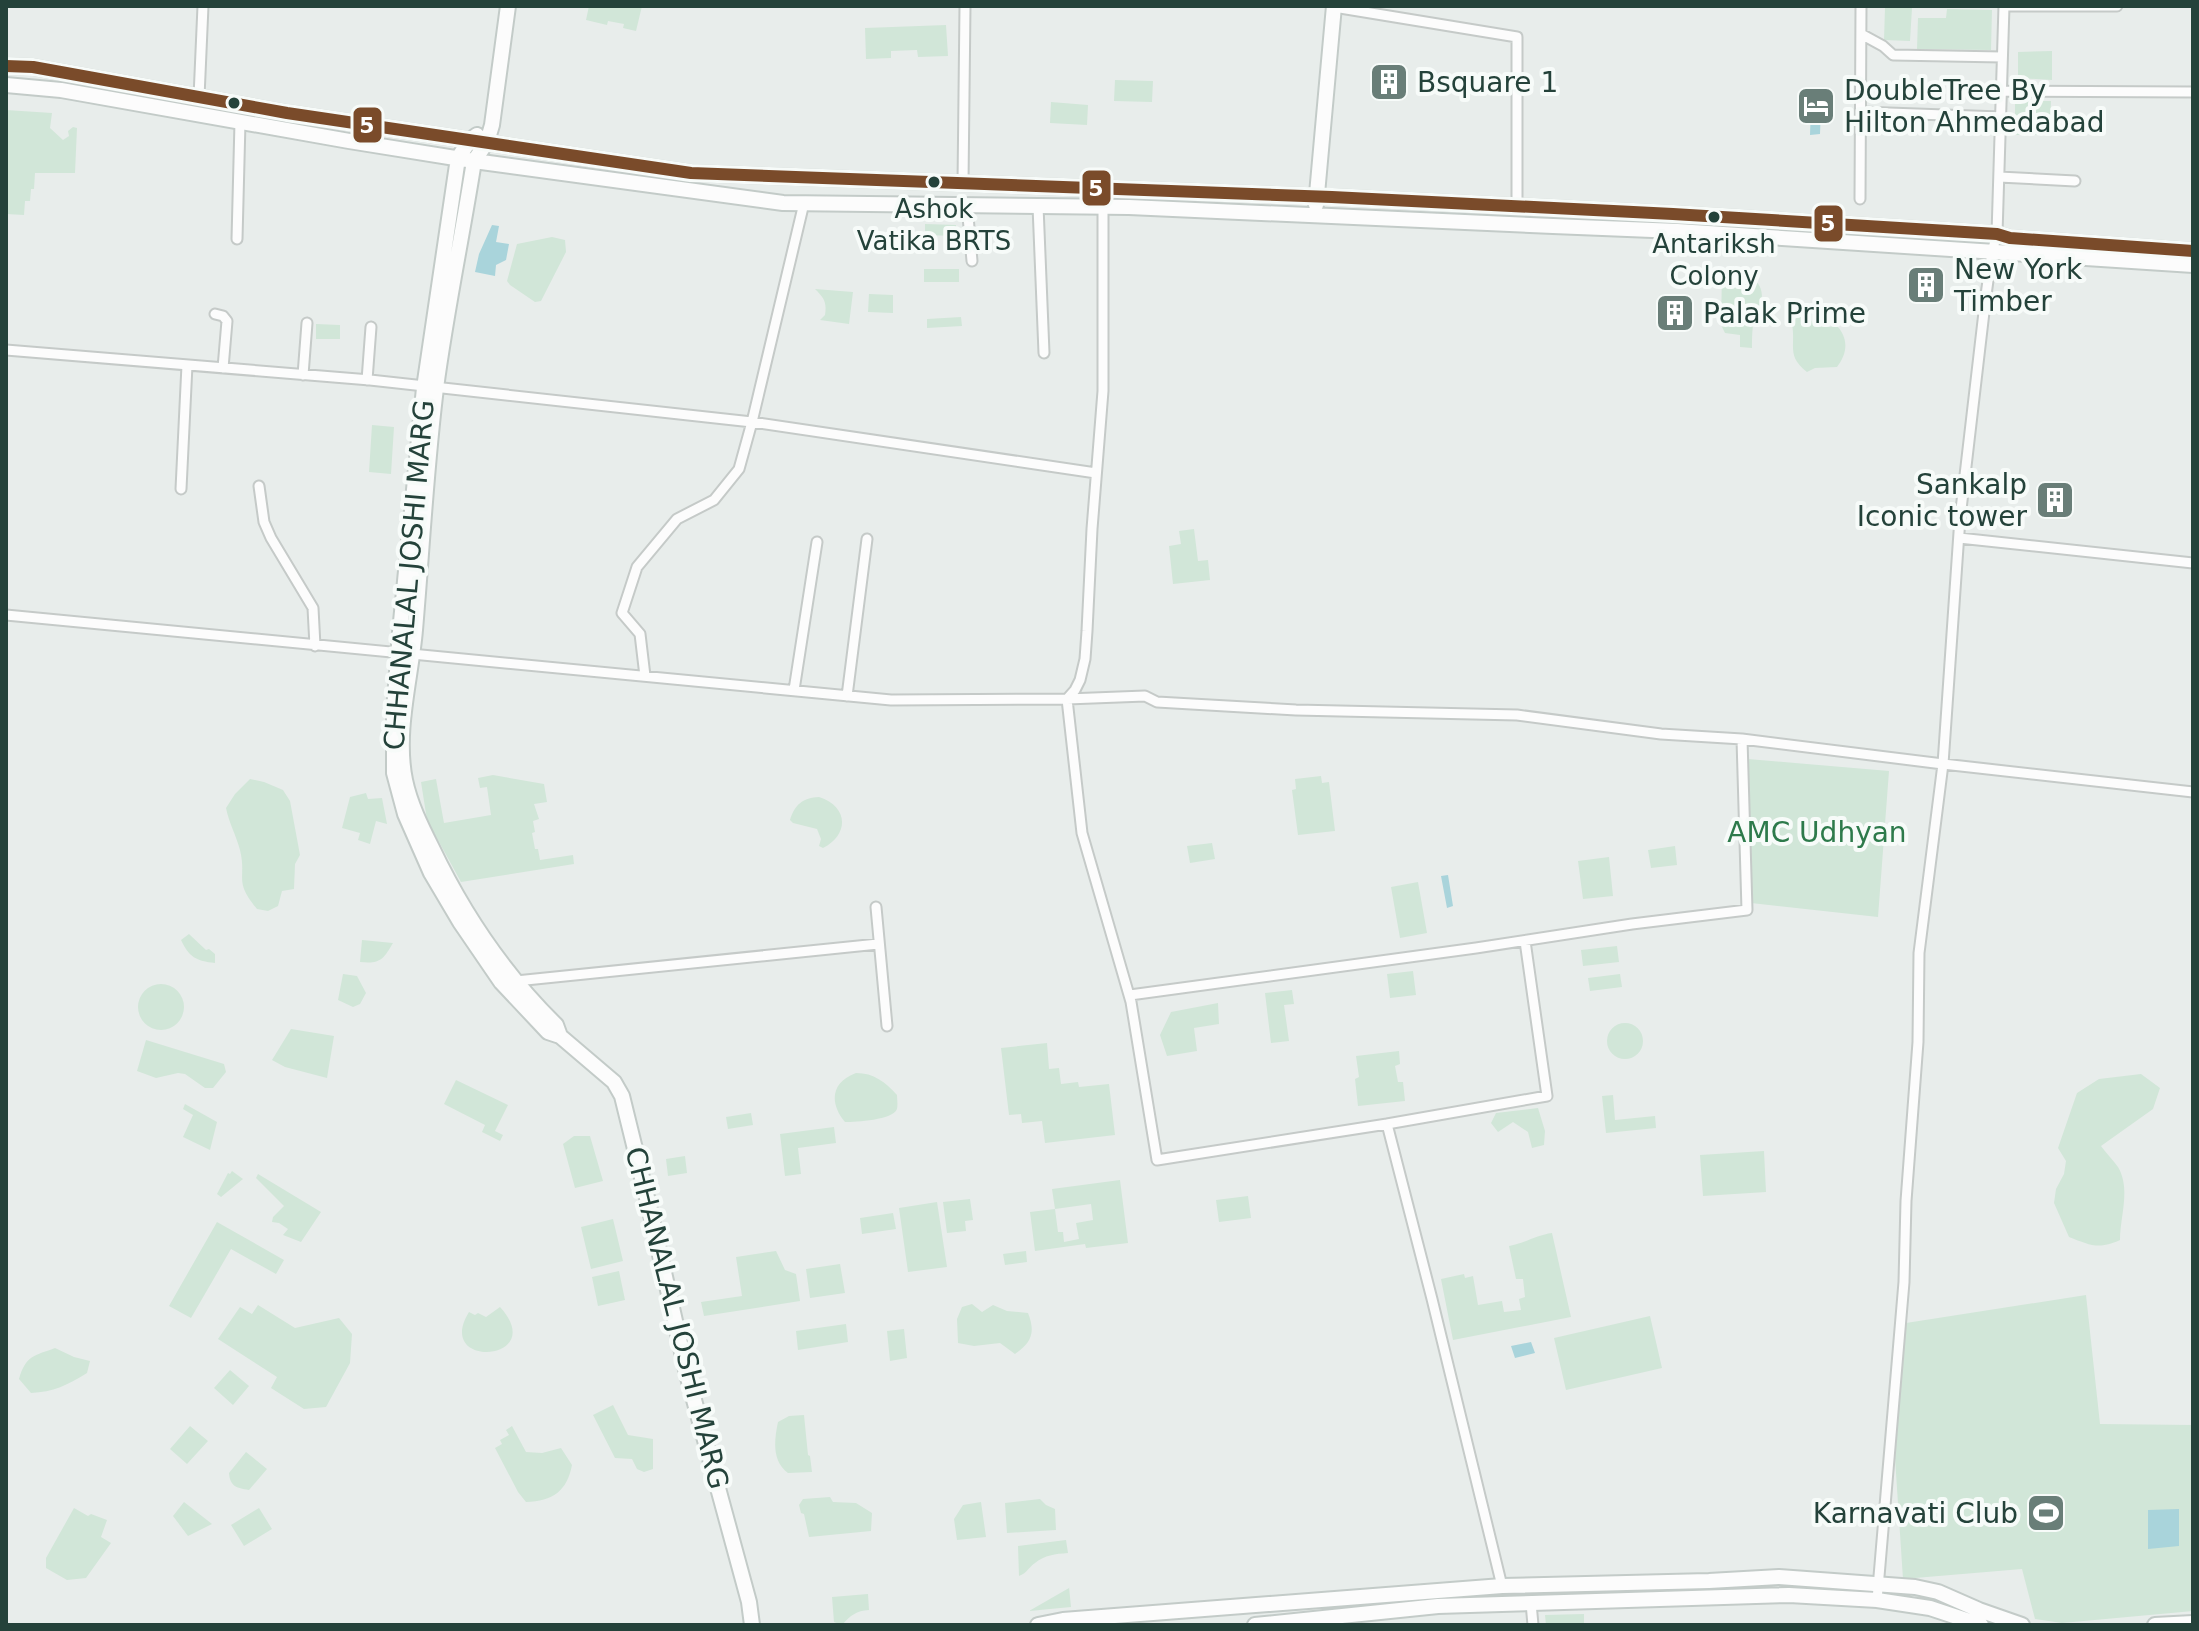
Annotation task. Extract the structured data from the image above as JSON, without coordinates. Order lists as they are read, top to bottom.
{
  "streets": {
    "street": ["CHHANALAL JOSHI MARG"]
  },
  "parks": ["AMC Udhyan"],
  "places": {
    "building": [
      "Bsquare 1",
      "New York Timber",
      "Palak Prime",
      "Sankalp Iconic tower"
    ],
    "hotel": ["DoubleTree By Hilton Ahmedabad"],
    "other": ["Ashok Vatika BRTS", "Antariksh Colony"],
    "sports": ["Karnavati Club"]
  },
  "lines": ["transit line 5"]
}
